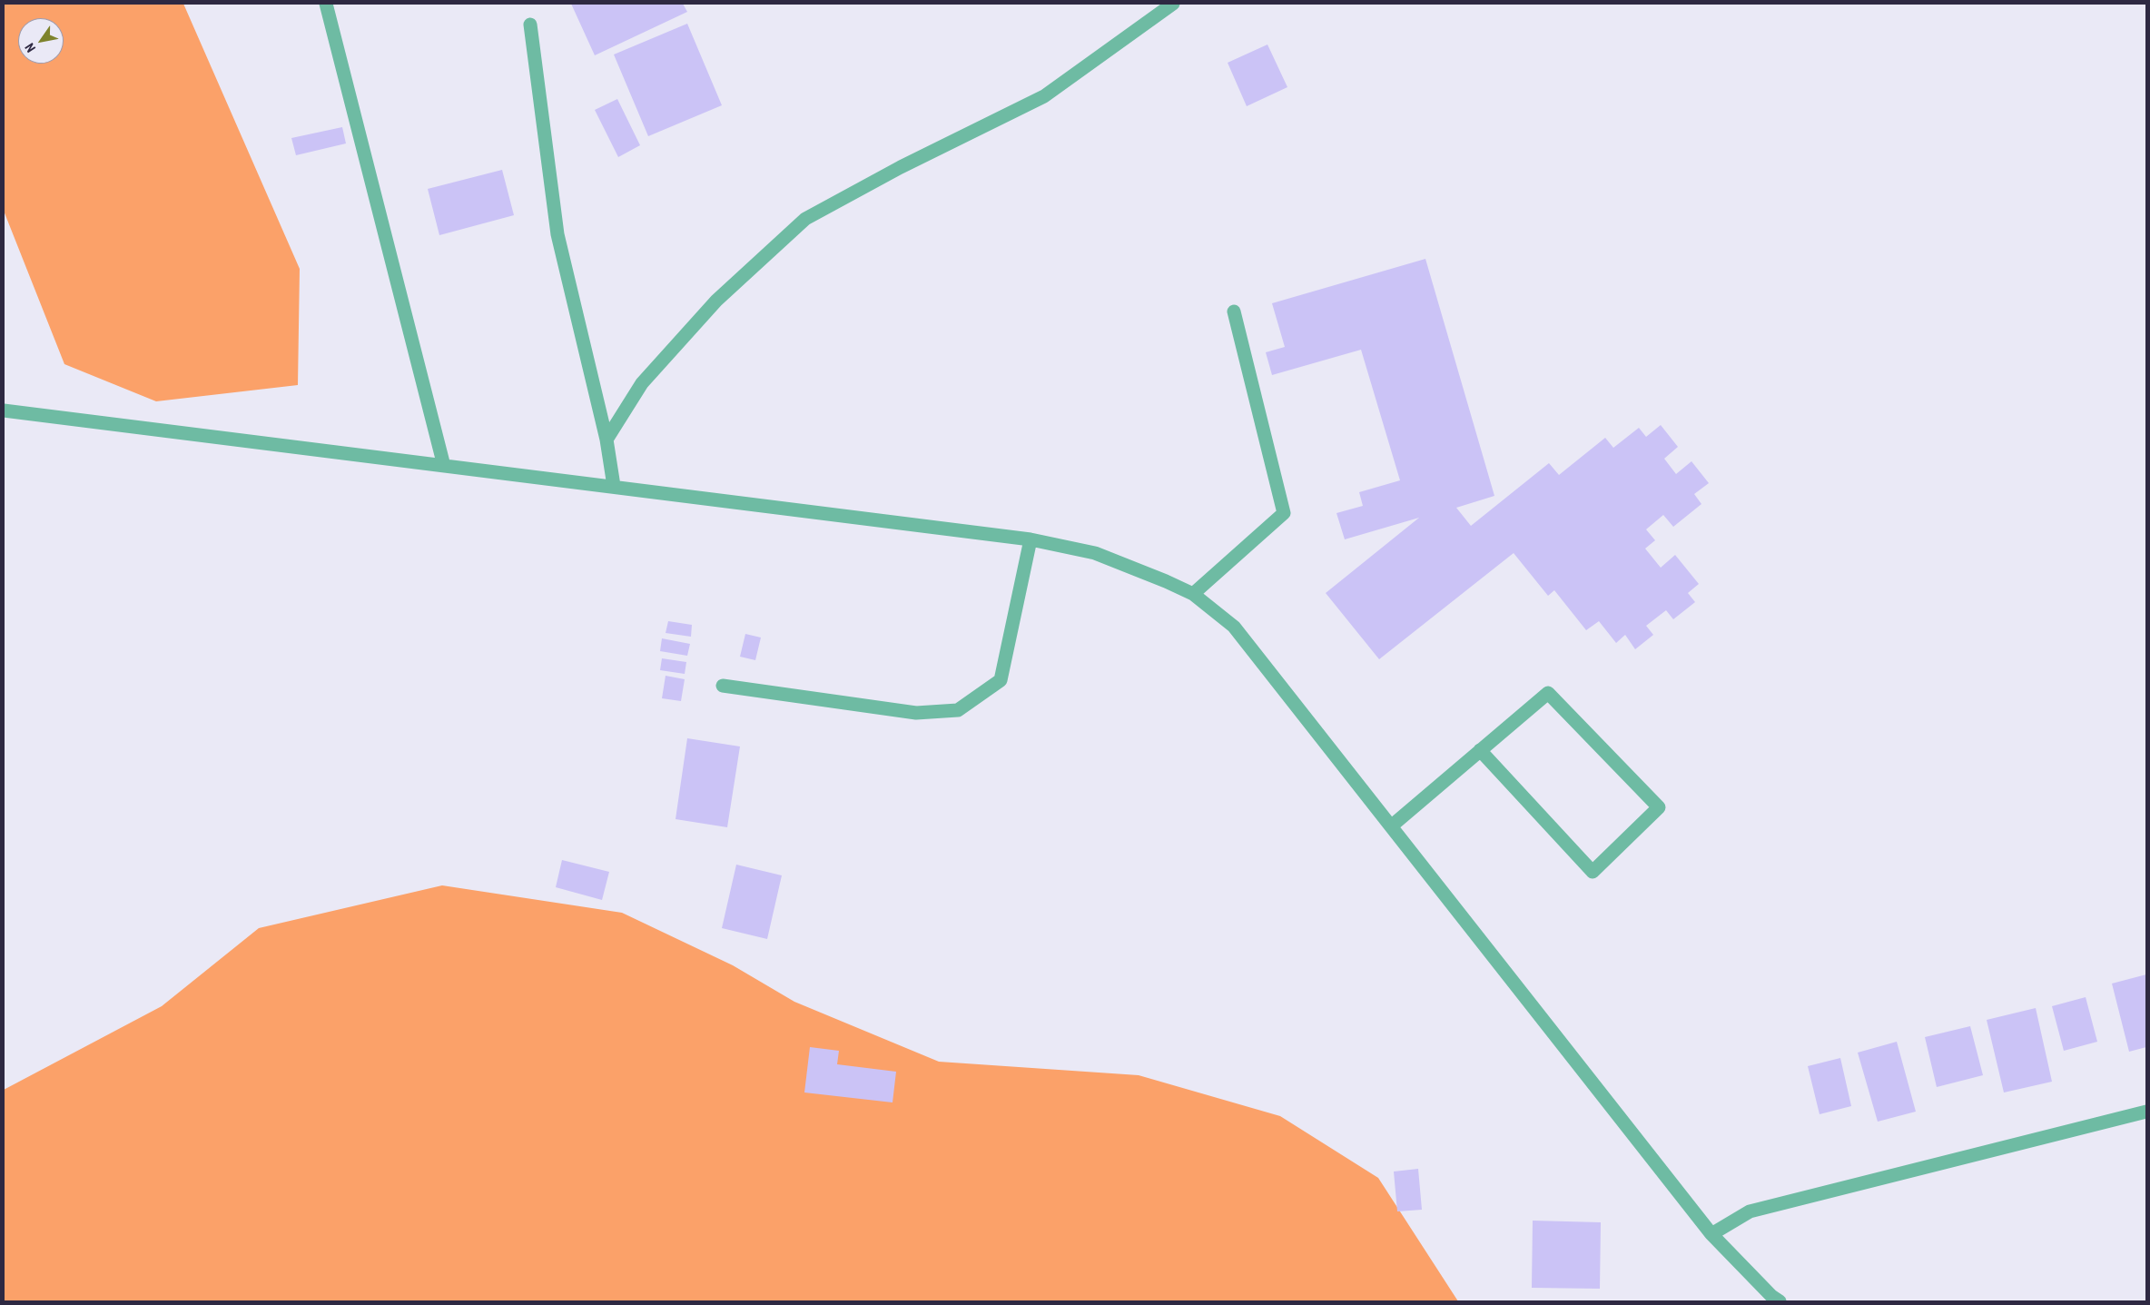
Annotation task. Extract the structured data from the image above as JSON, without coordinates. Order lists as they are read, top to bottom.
{
  "north": "bottom left"
}
